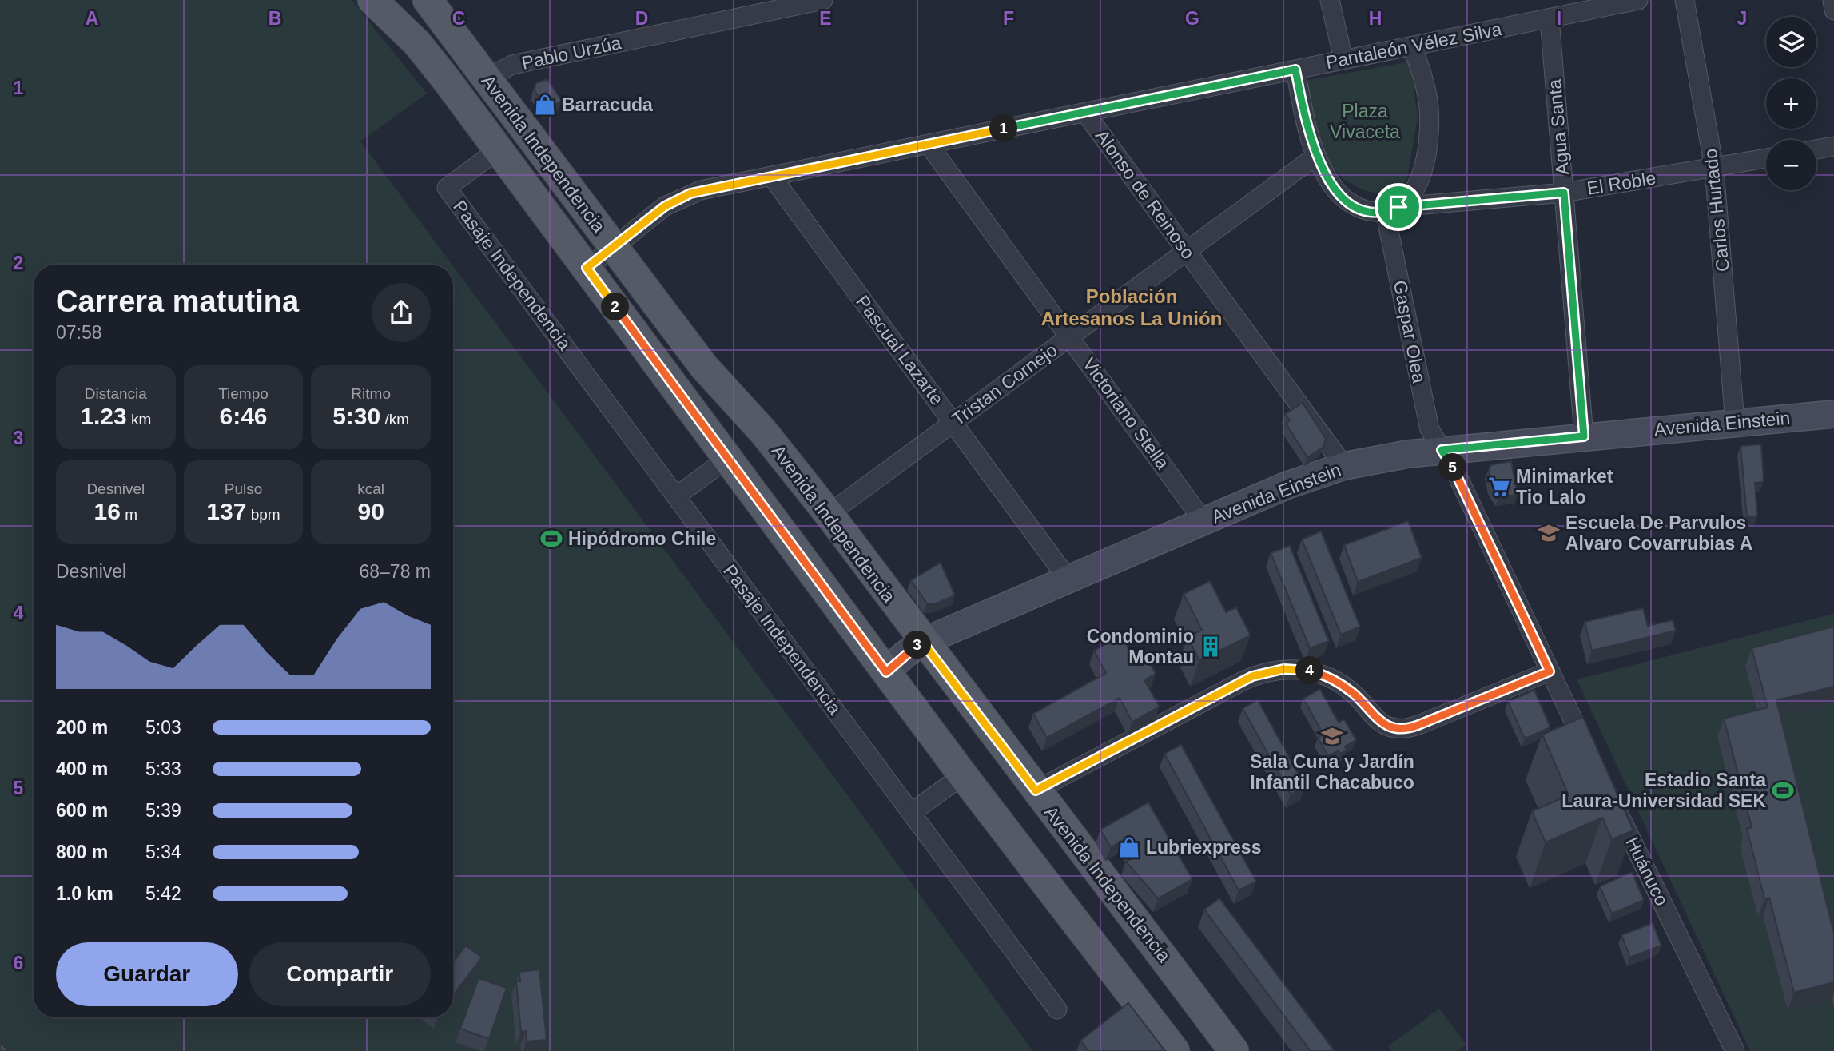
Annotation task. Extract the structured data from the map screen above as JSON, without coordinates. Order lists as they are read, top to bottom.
{
  "streets": {
    "main road": ["Avenida Independencia", "Avenida Einstein"],
    "street": [
      "Pantaleón Vélez Silva",
      "Pablo Urzúa",
      "Agua Santa",
      "El Roble",
      "Alonso de Reinoso",
      "Carlos Hurtado",
      "Pasaje Independencia",
      "Gaspar Olea",
      "Pascual Lazarte",
      "Tristan Cornejo",
      "Victoriano Stella",
      "Huánuco"
    ]
  },
  "crossings": [
    ["Pantaleón Vélez Silva", "Agua Santa"],
    ["Pantaleón Vélez Silva", "Avenida Independencia"],
    ["Pantaleón Vélez Silva", "El Roble"],
    ["Pantaleón Vélez Silva", "Alonso de Reinoso"],
    ["Pantaleón Vélez Silva", "Gaspar Olea"],
    ["Pantaleón Vélez Silva", "Pascual Lazarte"],
    ["Pantaleón Vélez Silva", "Tristan Cornejo"],
    ["Pantaleón Vélez Silva", "Victoriano Stella"],
    ["Pablo Urzúa", "Avenida Independencia"],
    ["Agua Santa", "El Roble"],
    ["Agua Santa", "Avenida Einstein"],
    ["Avenida Independencia", "Pasaje Independencia"],
    ["Avenida Independencia", "Tristan Cornejo"],
    ["Avenida Independencia", "Avenida Einstein"],
    ["El Roble", "Carlos Hurtado"],
    ["El Roble", "Gaspar Olea"],
    ["El Roble", "Tristan Cornejo"],
    ["Alonso de Reinoso", "Tristan Cornejo"],
    ["Alonso de Reinoso", "Avenida Einstein"],
    ["Carlos Hurtado", "Avenida Einstein"],
    ["Gaspar Olea", "Tristan Cornejo"],
    ["Gaspar Olea", "Avenida Einstein"],
    ["Pascual Lazarte", "Tristan Cornejo"],
    ["Pascual Lazarte", "Avenida Einstein"],
    ["Tristan Cornejo", "Victoriano Stella"],
    ["Victoriano Stella", "Avenida Einstein"]
  ],
  "districts": ["Población Artesanos La Unión"],
  "parks": ["Plaza Vivaceta"],
  "places": {
    "shop": ["Barracuda", "Lubriexpress"],
    "supermarket": ["Minimarket Tio Lalo"],
    "school or university": ["Escuela De Parvulos Alvaro Covarrubias A", "Sala Cuna y Jardín Infantil Chacabuco"],
    "sports": ["Hipódromo Chile", "Estadio Santa Laura-Universidad SEK"],
    "building": ["Condominio Montau"]
  },
  "page": {
    "map_buttons": ["+", "−"],
    "pins": [
      "1",
      "2",
      "5",
      "3",
      "4"
    ],
    "heading": ["Carrera matutina", "07:58"],
    "stats": [
      ["Distancia", "1.23 km"],
      ["Tiempo", "6:46"],
      ["Ritmo", "5:30 /km"],
      ["Desnivel", "16 m"],
      ["Pulso", "137 bpm"],
      ["kcal", "90"]
    ],
    "chart": ["Desnivel", "68–78 m"],
    "list": [
      {
        "name": "200 m",
        "note": "5:03"
      },
      {
        "name": "400 m",
        "note": "5:33"
      },
      {
        "name": "600 m",
        "note": "5:39"
      },
      {
        "name": "800 m",
        "note": "5:34"
      },
      {
        "name": "1.0 km",
        "note": "5:42"
      }
    ],
    "buttons": ["Guardar", "Compartir"]
  },
  "grid": {
    "columns": [
      "A",
      "B",
      "C",
      "D",
      "E",
      "F",
      "G",
      "H",
      "I",
      "J"
    ],
    "rows": [
      "1",
      "2",
      "3",
      "4",
      "5",
      "6"
    ]
  }
}
